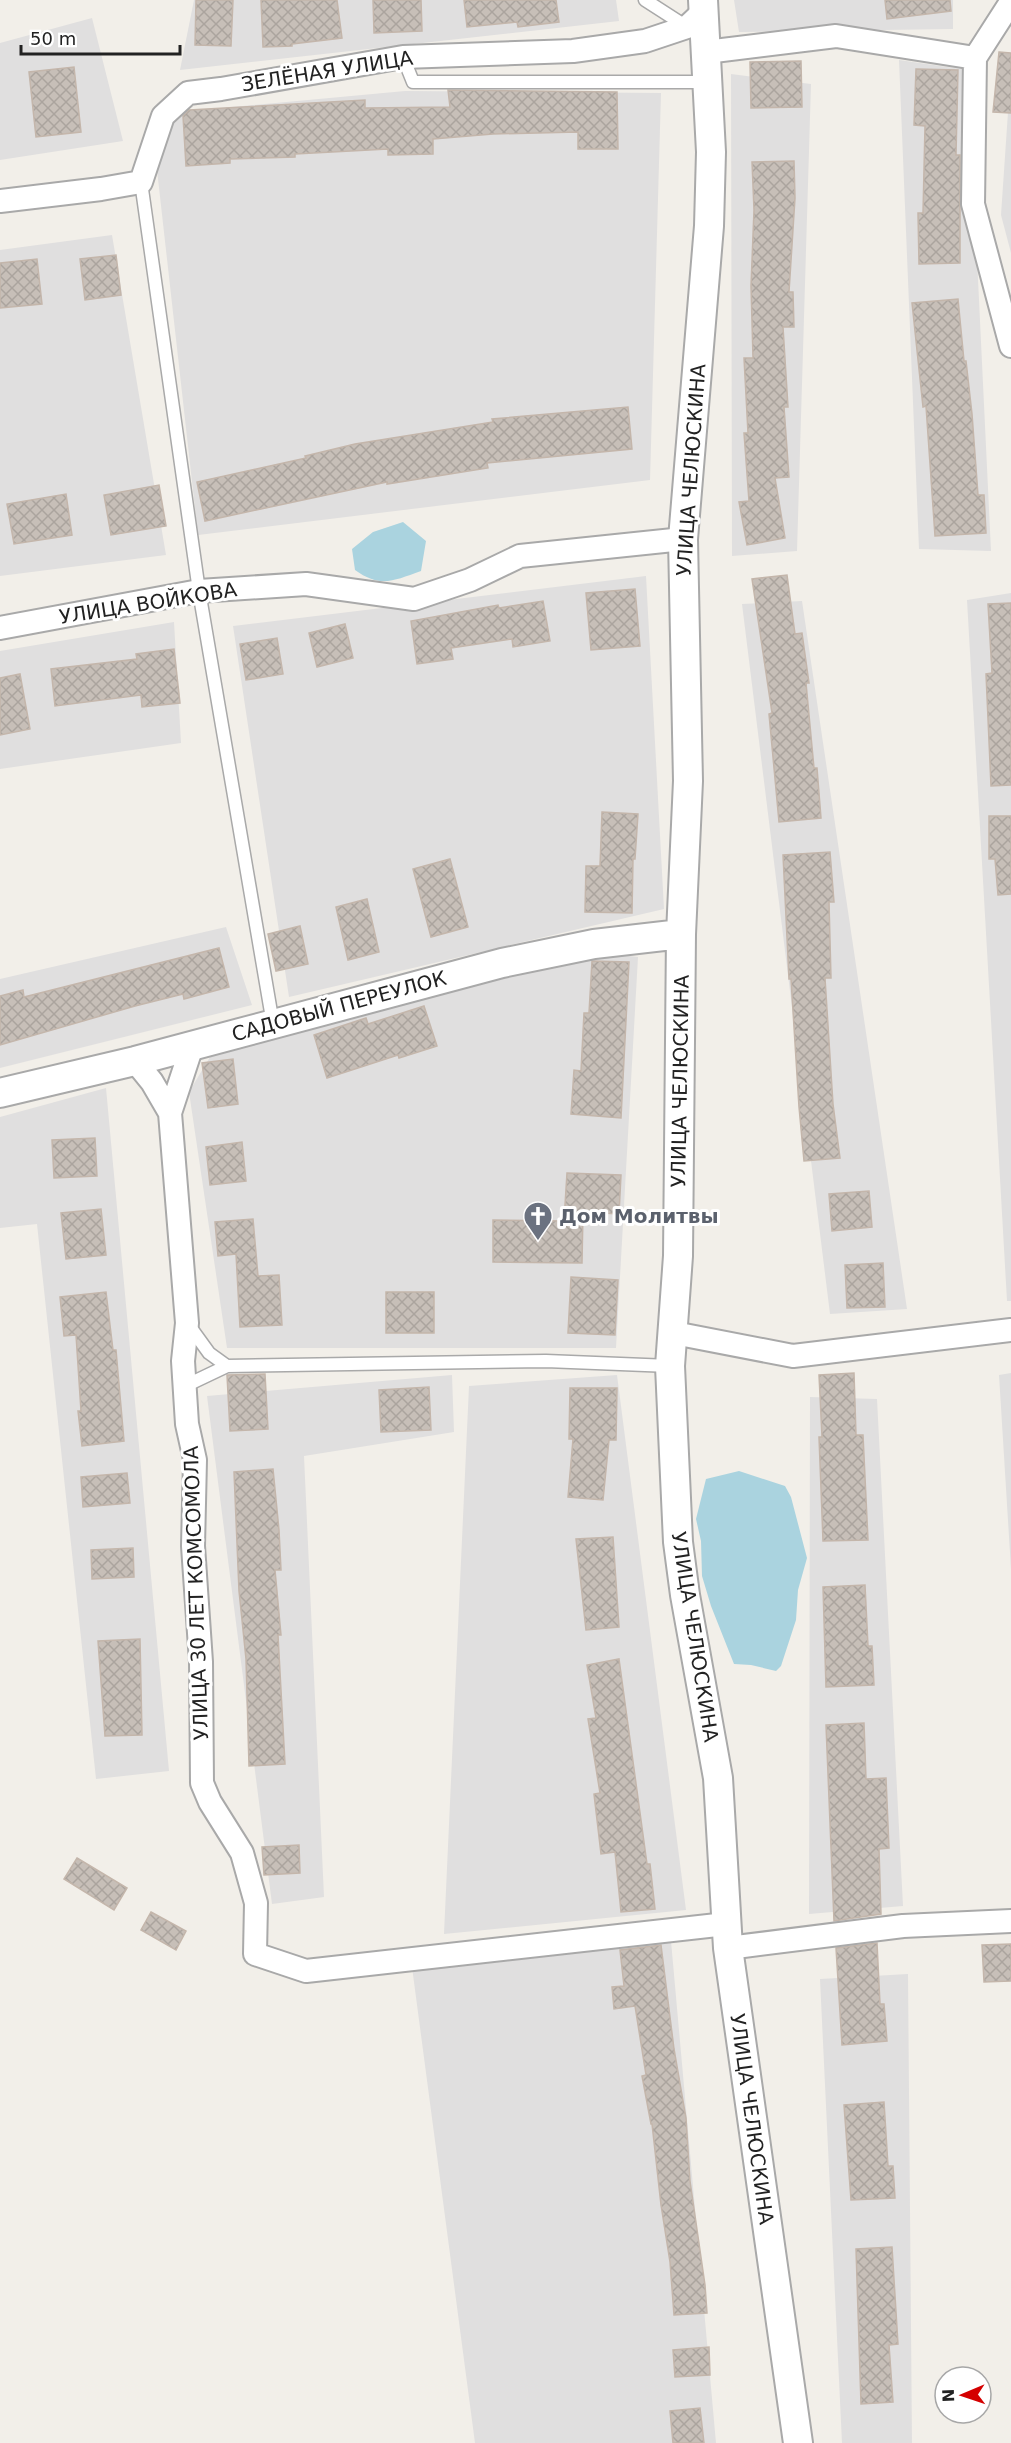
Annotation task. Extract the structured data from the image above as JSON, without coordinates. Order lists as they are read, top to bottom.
{
  "streets": {
    "street": [
      "ЗЕЛЁНАЯ УЛИЦА",
      "УЛИЦА ЧЕЛЮСКИНА",
      "УЛИЦА ВОЙКОВА",
      "САДОВЫЙ ПЕРЕУЛОК",
      "УЛИЦА 30 ЛЕТ КОМСОМОЛА"
    ]
  },
  "crossings": [
    ["ЗЕЛЁНАЯ УЛИЦА", "УЛИЦА ЧЕЛЮСКИНА"],
    ["УЛИЦА ЧЕЛЮСКИНА", "УЛИЦА ВОЙКОВА"],
    ["УЛИЦА ЧЕЛЮСКИНА", "САДОВЫЙ ПЕРЕУЛОК"],
    ["УЛИЦА ЧЕЛЮСКИНА", "УЛИЦА 30 ЛЕТ КОМСОМОЛА"],
    ["САДОВЫЙ ПЕРЕУЛОК", "УЛИЦА 30 ЛЕТ КОМСОМОЛА"]
  ],
  "places": {
    "church": ["Дом Молитвы"]
  },
  "scale_bar": "50 m",
  "north": "left"
}
